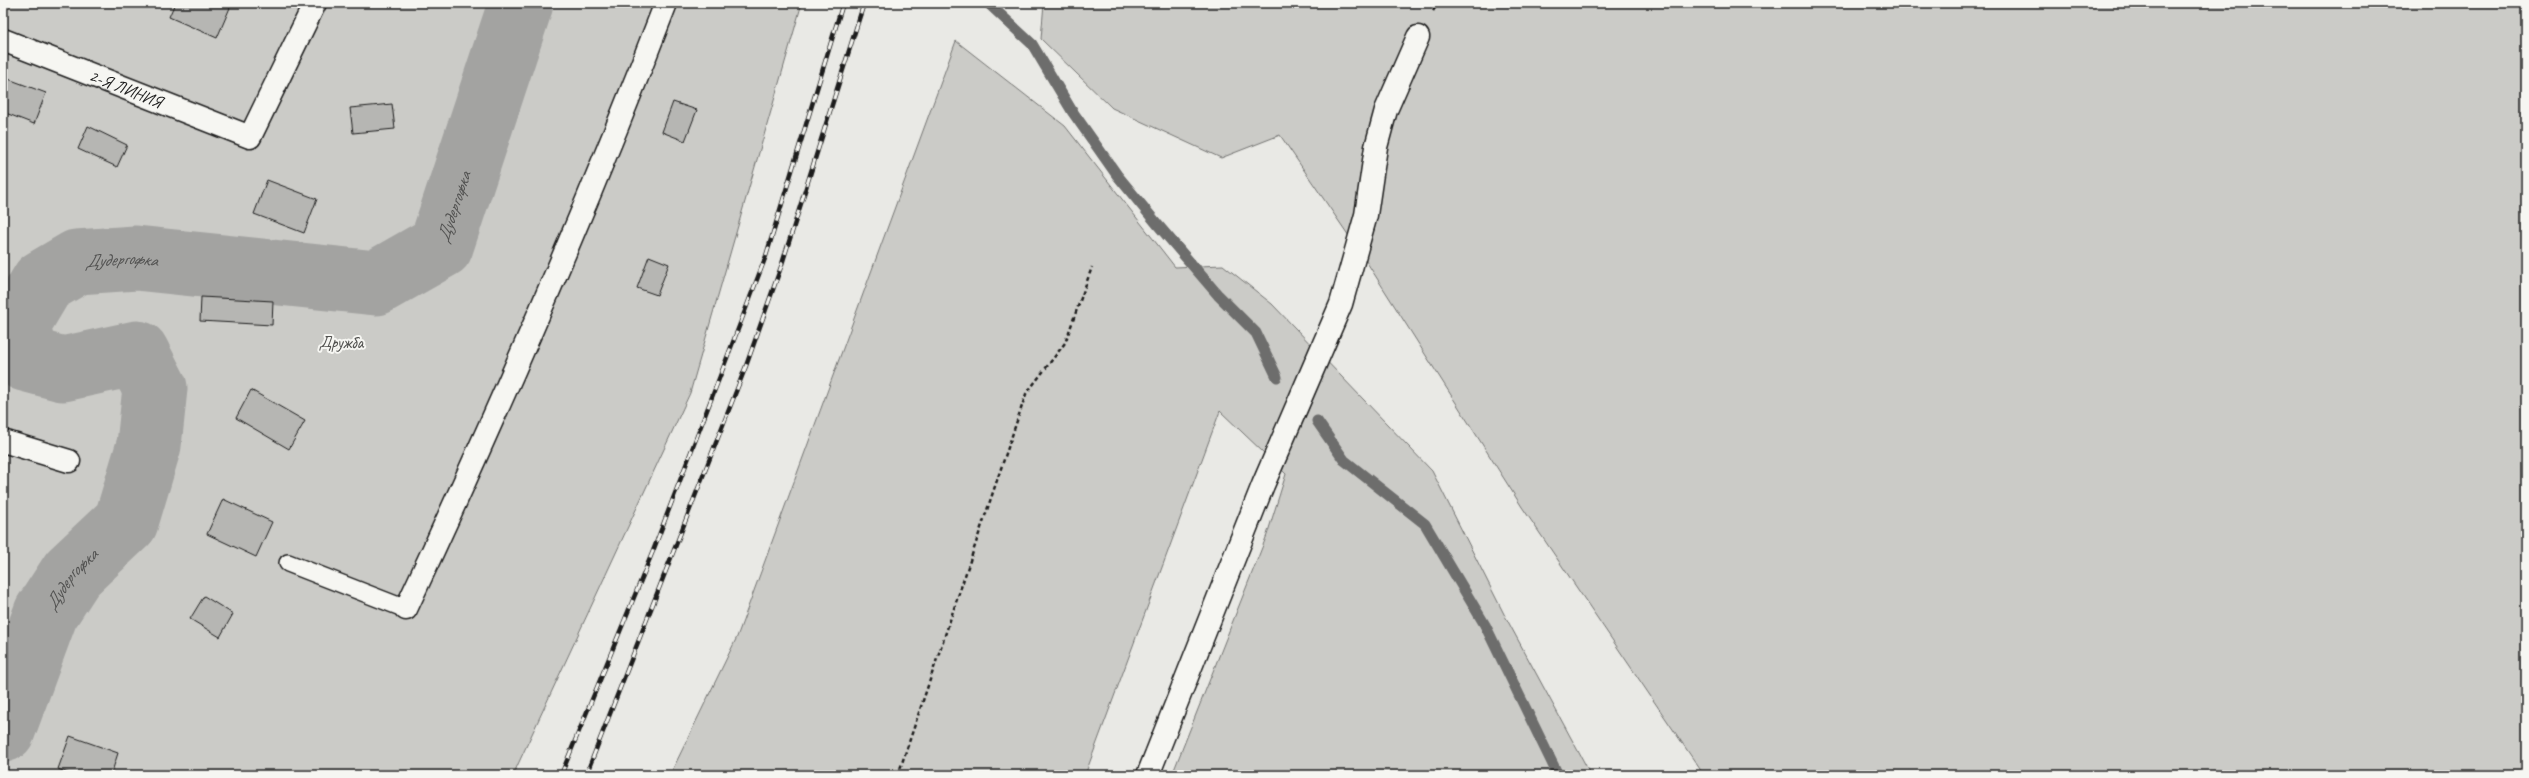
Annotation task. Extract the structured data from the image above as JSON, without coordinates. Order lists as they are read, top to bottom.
{
  "streets": {
    "street": ["2-Я ЛИНИЯ"]
  },
  "water": ["Дудергофка"],
  "parks": ["Дружба"]
}
